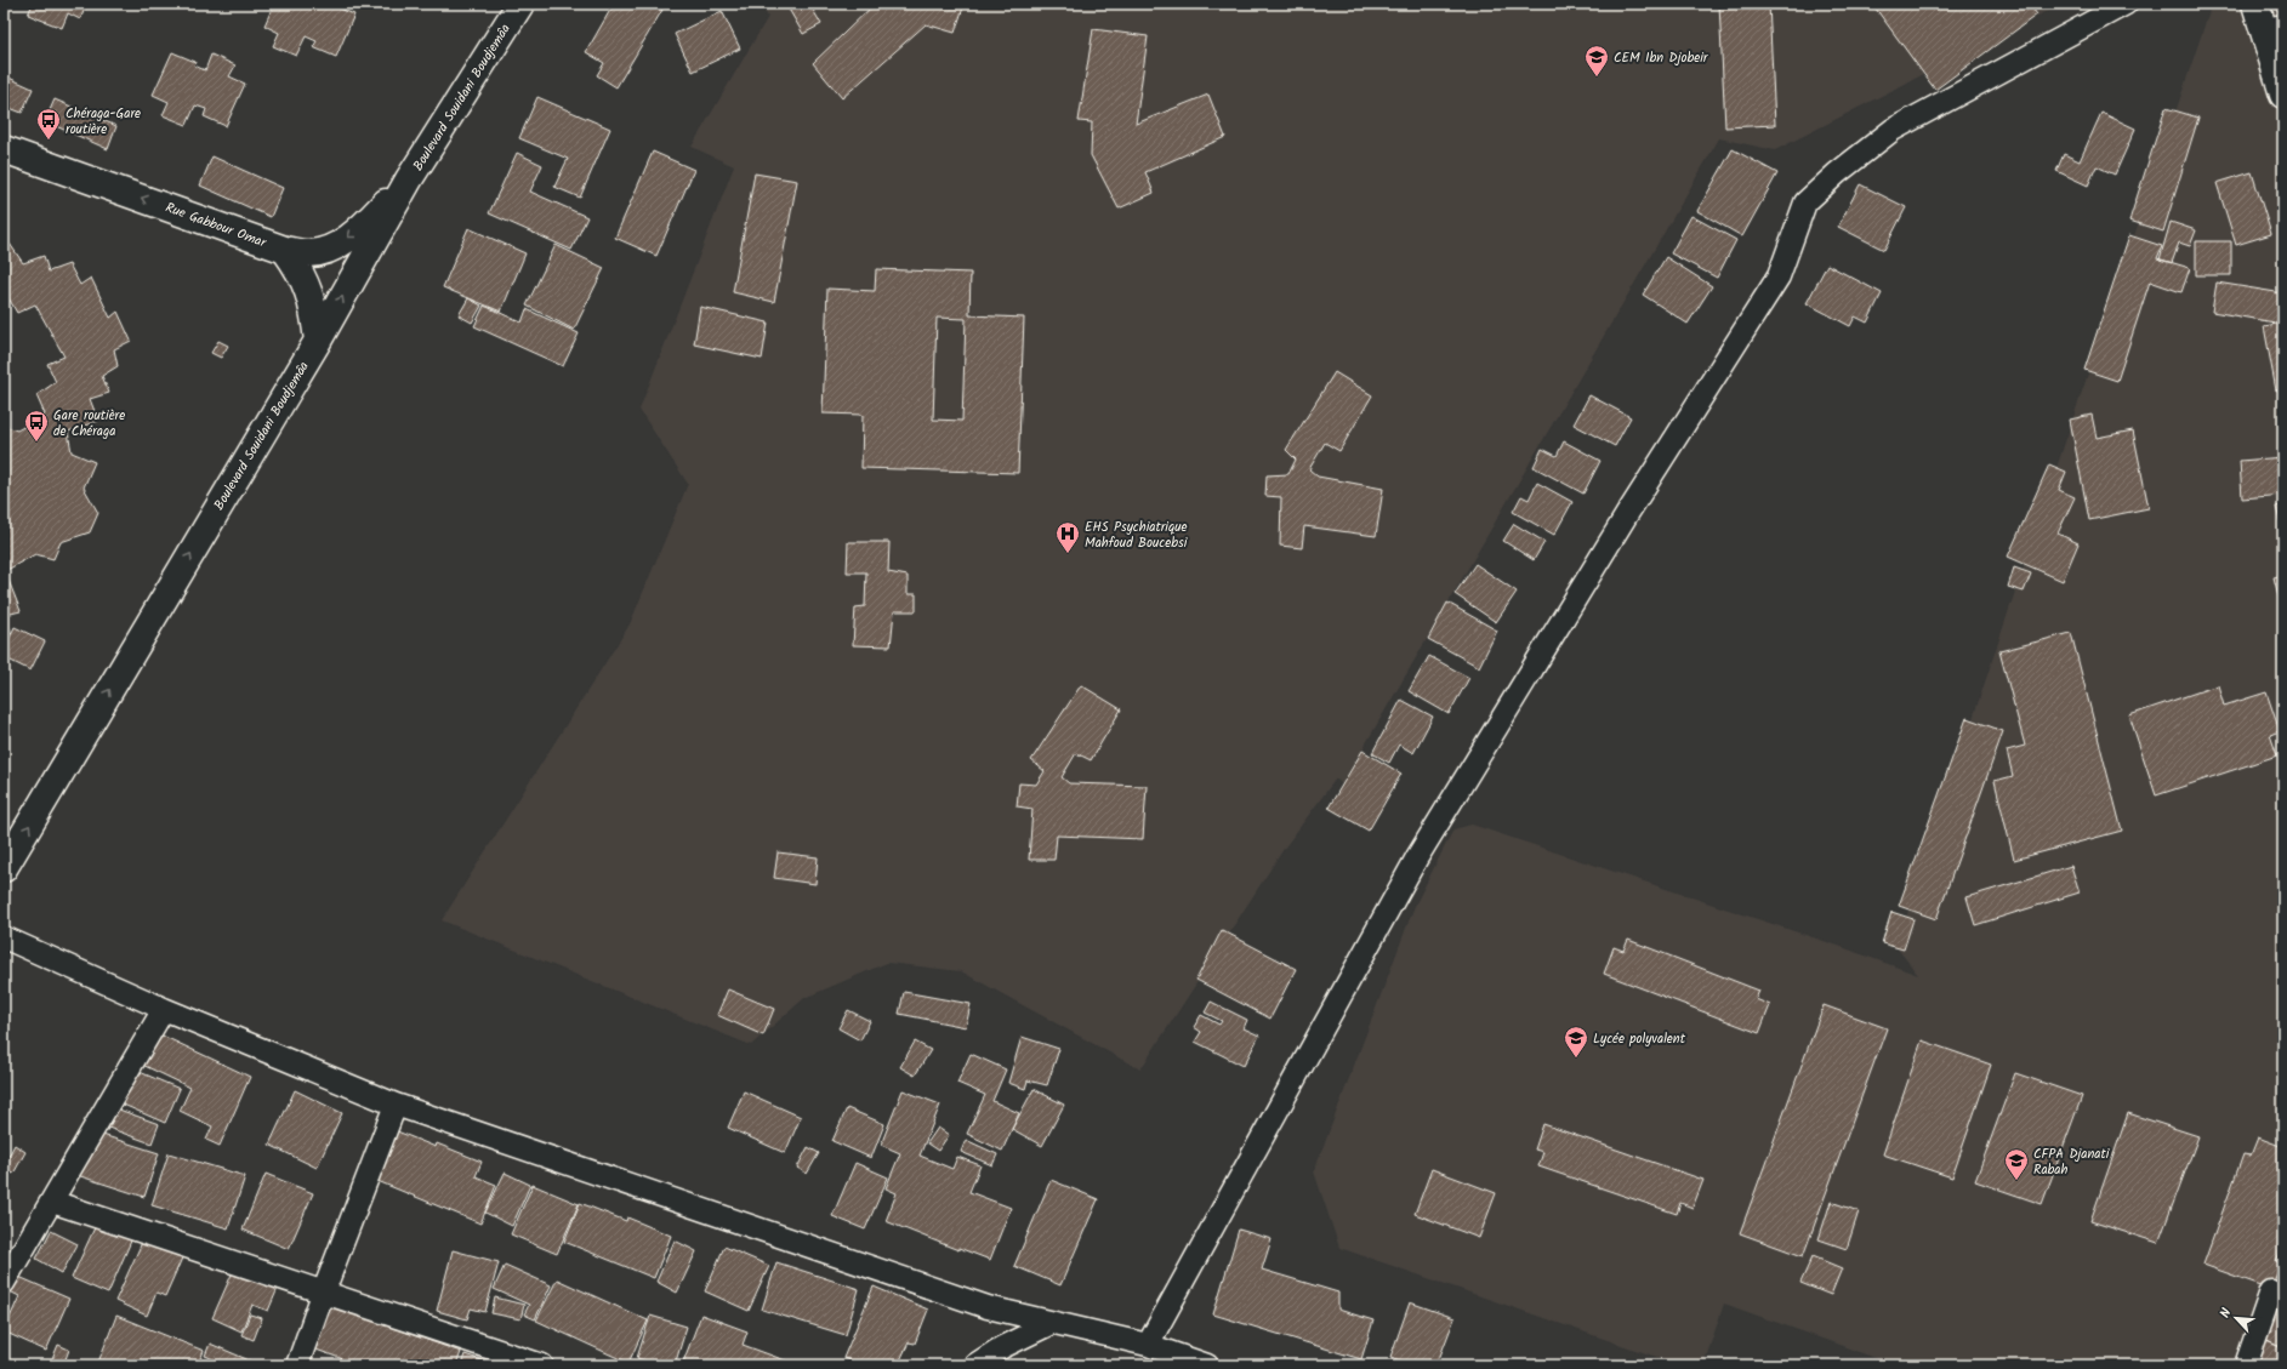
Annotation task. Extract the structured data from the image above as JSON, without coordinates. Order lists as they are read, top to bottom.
{
  "streets": {
    "main road": ["Boulevard Souidani Boudjemâa", "Rue Gabbour Omar"]
  },
  "crossings": [
    ["Boulevard Souidani Boudjemâa", "Rue Gabbour Omar"]
  ],
  "one_way": ["Boulevard Souidani Boudjemâa", "Rue Gabbour Omar"],
  "places": {
    "school or university": ["CEM Ibn Djobeir", "Lycée polyvalent", "CFPA Djanati Rabah"],
    "bus stop": ["Chéraga-Gare routière", "Gare routière de Chéraga"],
    "hospital": ["EHS Psychiatrique Mahfoud Boucebsi"]
  },
  "north": "top left"
}
